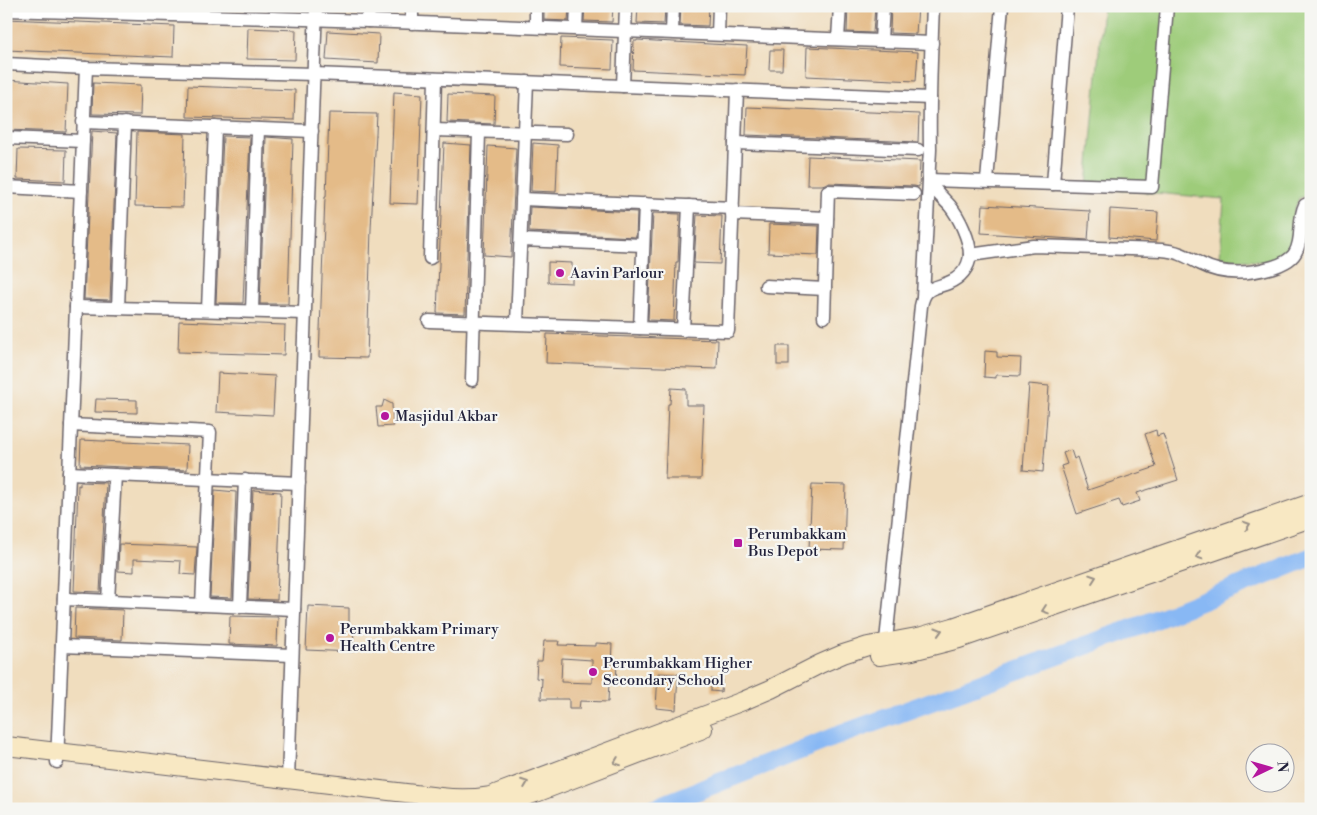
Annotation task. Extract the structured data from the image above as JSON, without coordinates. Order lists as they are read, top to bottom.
{
  "places": {
    "other": [
      "Aavin Parlour",
      "Masjidul Akbar",
      "Perumbakkam Primary Health Centre",
      "Perumbakkam Higher Secondary School"
    ],
    "transit": ["Perumbakkam Bus Depot"]
  },
  "north": "right"
}
